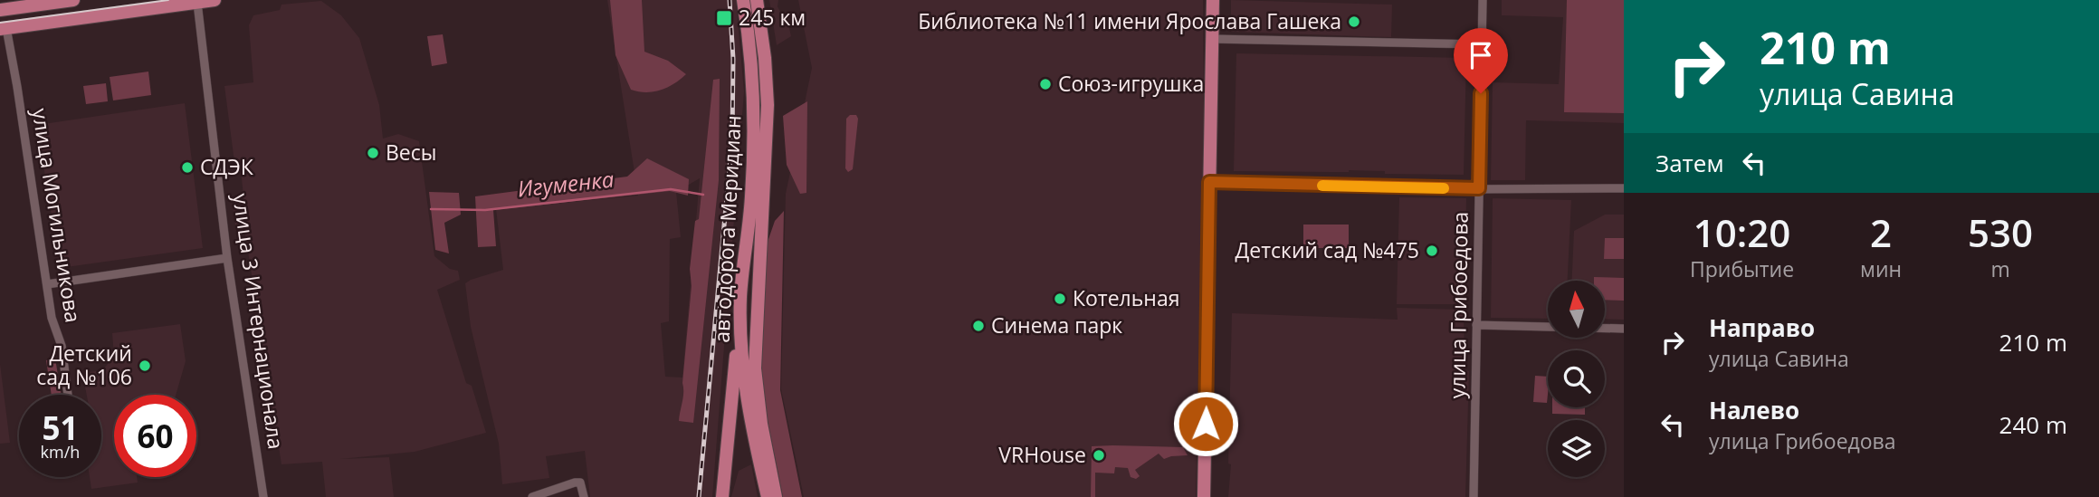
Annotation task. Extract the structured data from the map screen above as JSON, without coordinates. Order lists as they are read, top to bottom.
{
  "streets": {
    "main road": ["автодорога Меридиан"],
    "street": ["улица Могильникова", "улица Грибоедова", "улица 3 Интернационала"]
  },
  "water": ["Игуменка"],
  "places": {
    "transit": ["245 км"],
    "other": [
      "Библиотека №11 имени Ярослава Гашека",
      "Союз-игрушка",
      "Весы",
      "СДЭК",
      "Детский сад №475",
      "Котельная",
      "Синема парк",
      "Детский сад №106",
      "VRHouse"
    ]
  },
  "north": "top",
  "page": {
    "turn": ["210 m", "улица Савина"],
    "then": "Затем",
    "eta": [
      "10:20",
      "Прибытие",
      "2",
      "мин",
      "530",
      "m"
    ],
    "list": [
      {
        "name": "Направо",
        "note": "улица Савина",
        "value": "210 m"
      },
      {
        "name": "Налево",
        "note": "улица Грибоедова",
        "value": "240 m"
      }
    ],
    "speed": "51 km/h",
    "limit": "60"
  }
}
